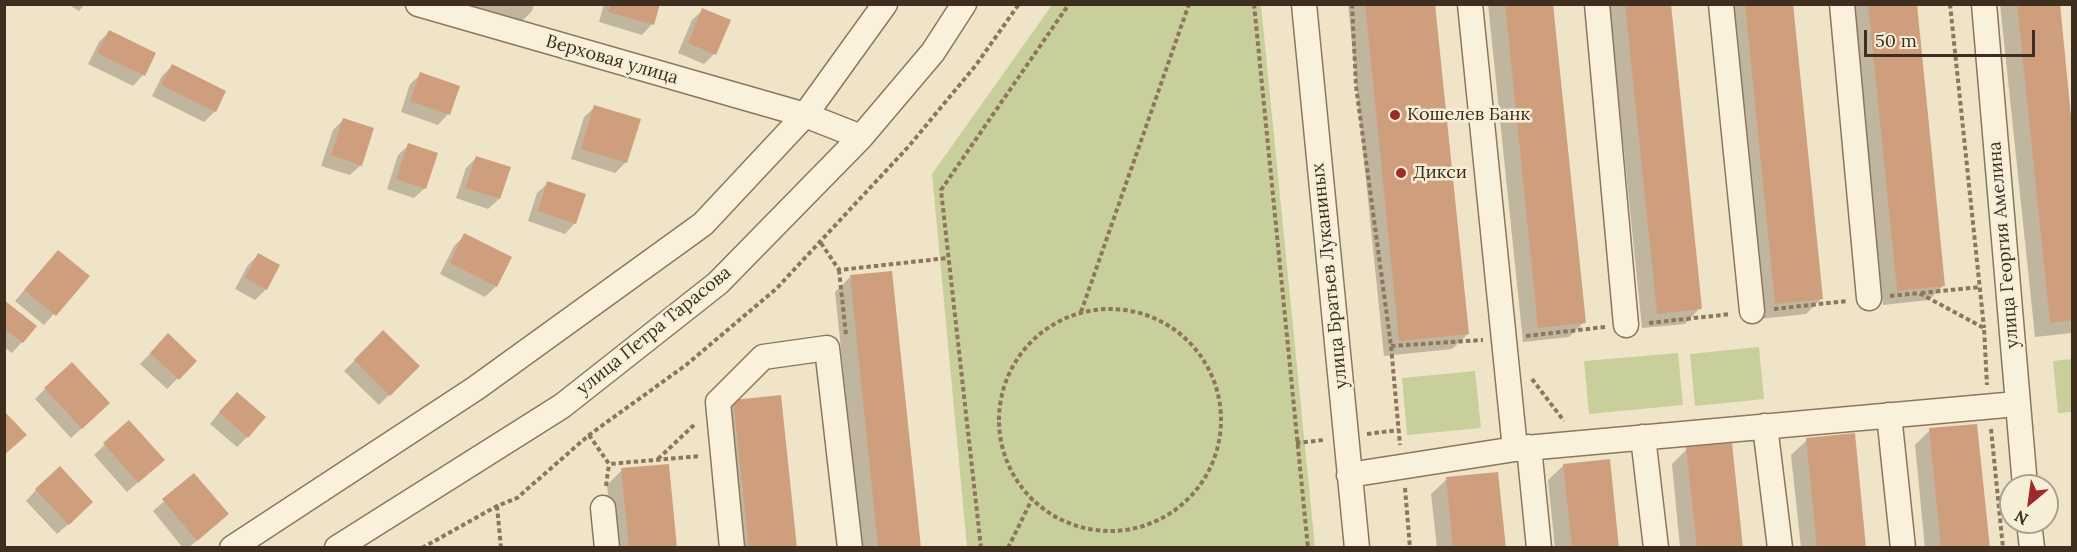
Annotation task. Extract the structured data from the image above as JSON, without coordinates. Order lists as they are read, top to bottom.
{
  "streets": {
    "street": [
      "Верховая улица",
      "улица Георгия Амелина",
      "улица Братьев Луканиных",
      "улица Петра Тарасова"
    ]
  },
  "crossings": [
    ["Верховая улица", "улица Петра Тарасова"]
  ],
  "places": ["Кошелев Банк", "Дикси"],
  "scale_bar": "50 m",
  "north": "bottom left"
}
